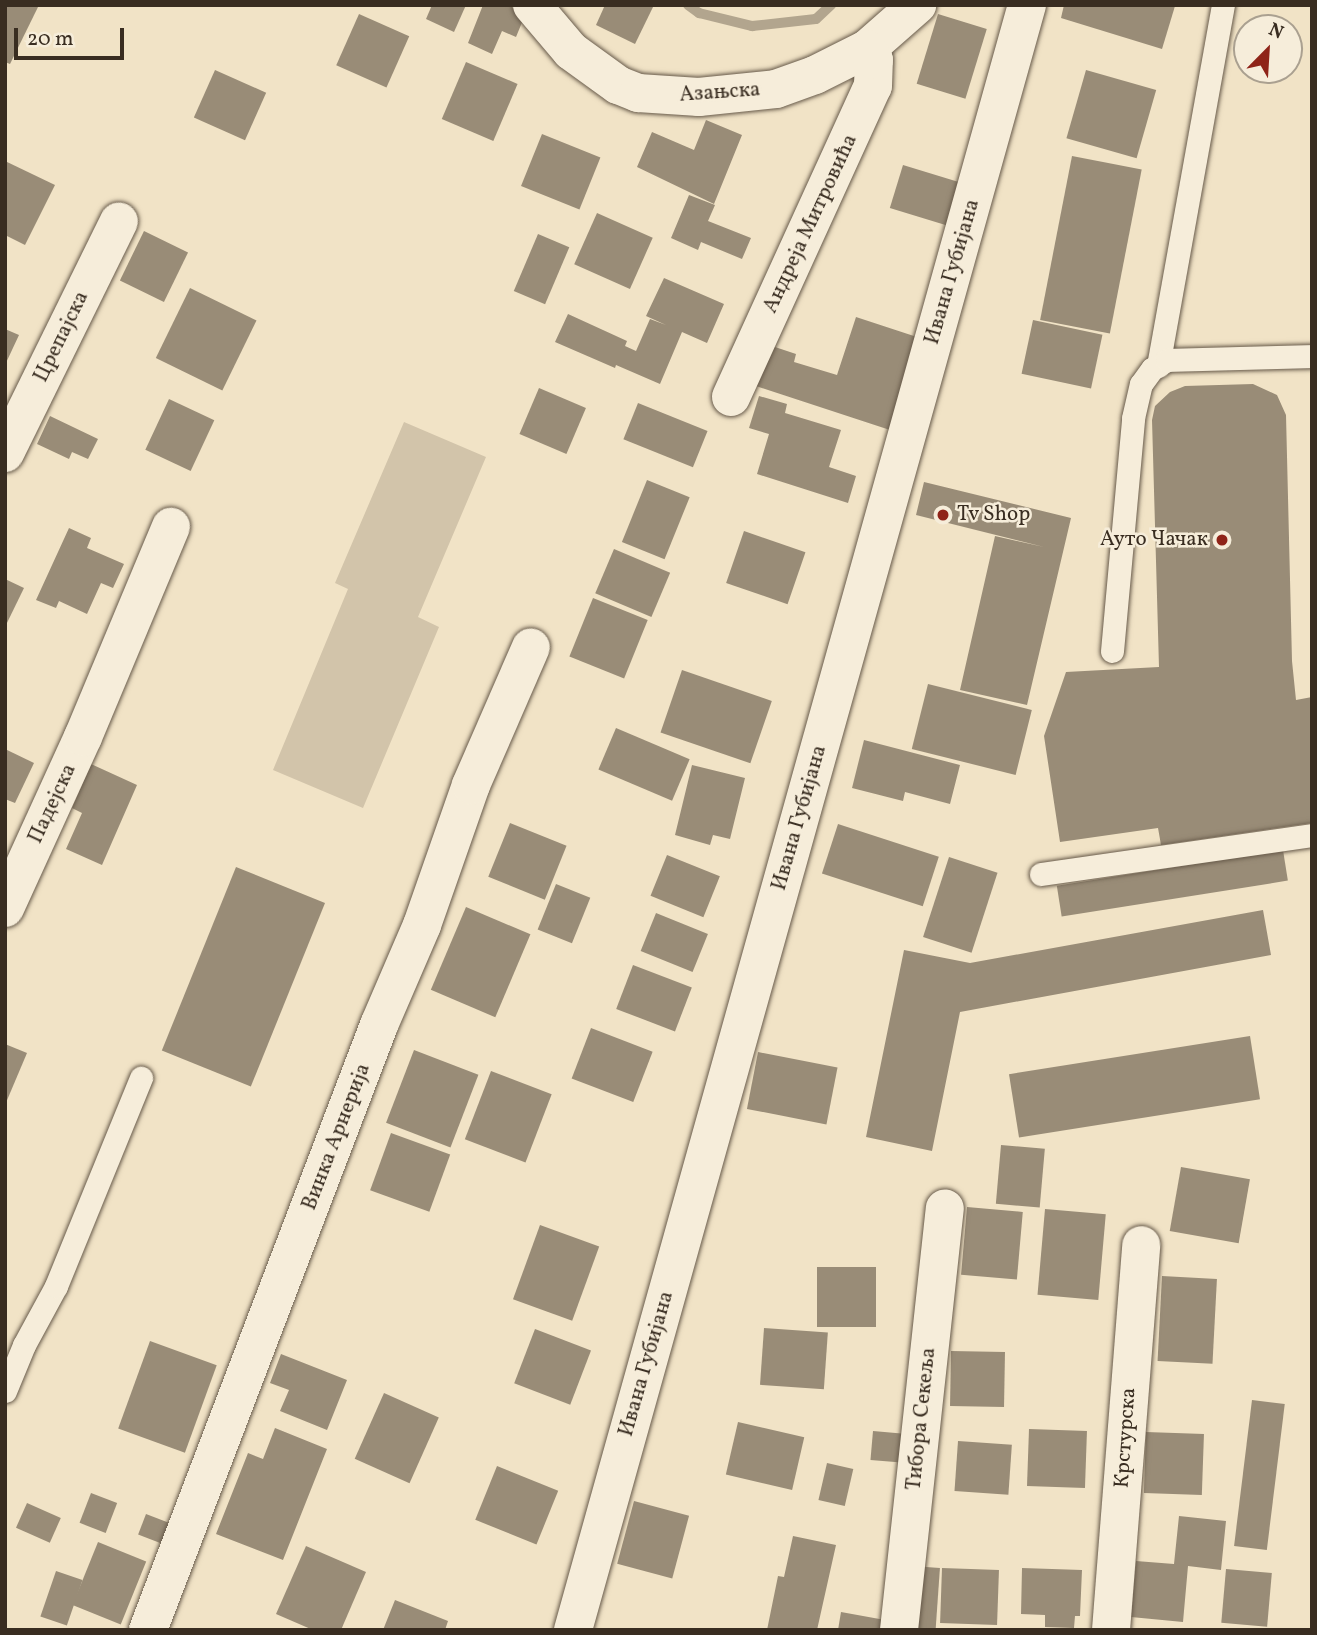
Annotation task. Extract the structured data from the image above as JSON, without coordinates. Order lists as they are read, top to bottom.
{
  "streets": {
    "street": [
      "Азањска",
      "Андреја Митровића",
      "Ивана Губијана",
      "Црепајска",
      "Падејска",
      "Винка Арнерија",
      "Тибора Секеља",
      "Крстурска"
    ]
  },
  "crossings": [
    ["Азањска", "Андреја Митровића"]
  ],
  "places": ["Tv Shop", "Ауто Чачак"],
  "scale_bar": "20 m",
  "north": "top right"
}
